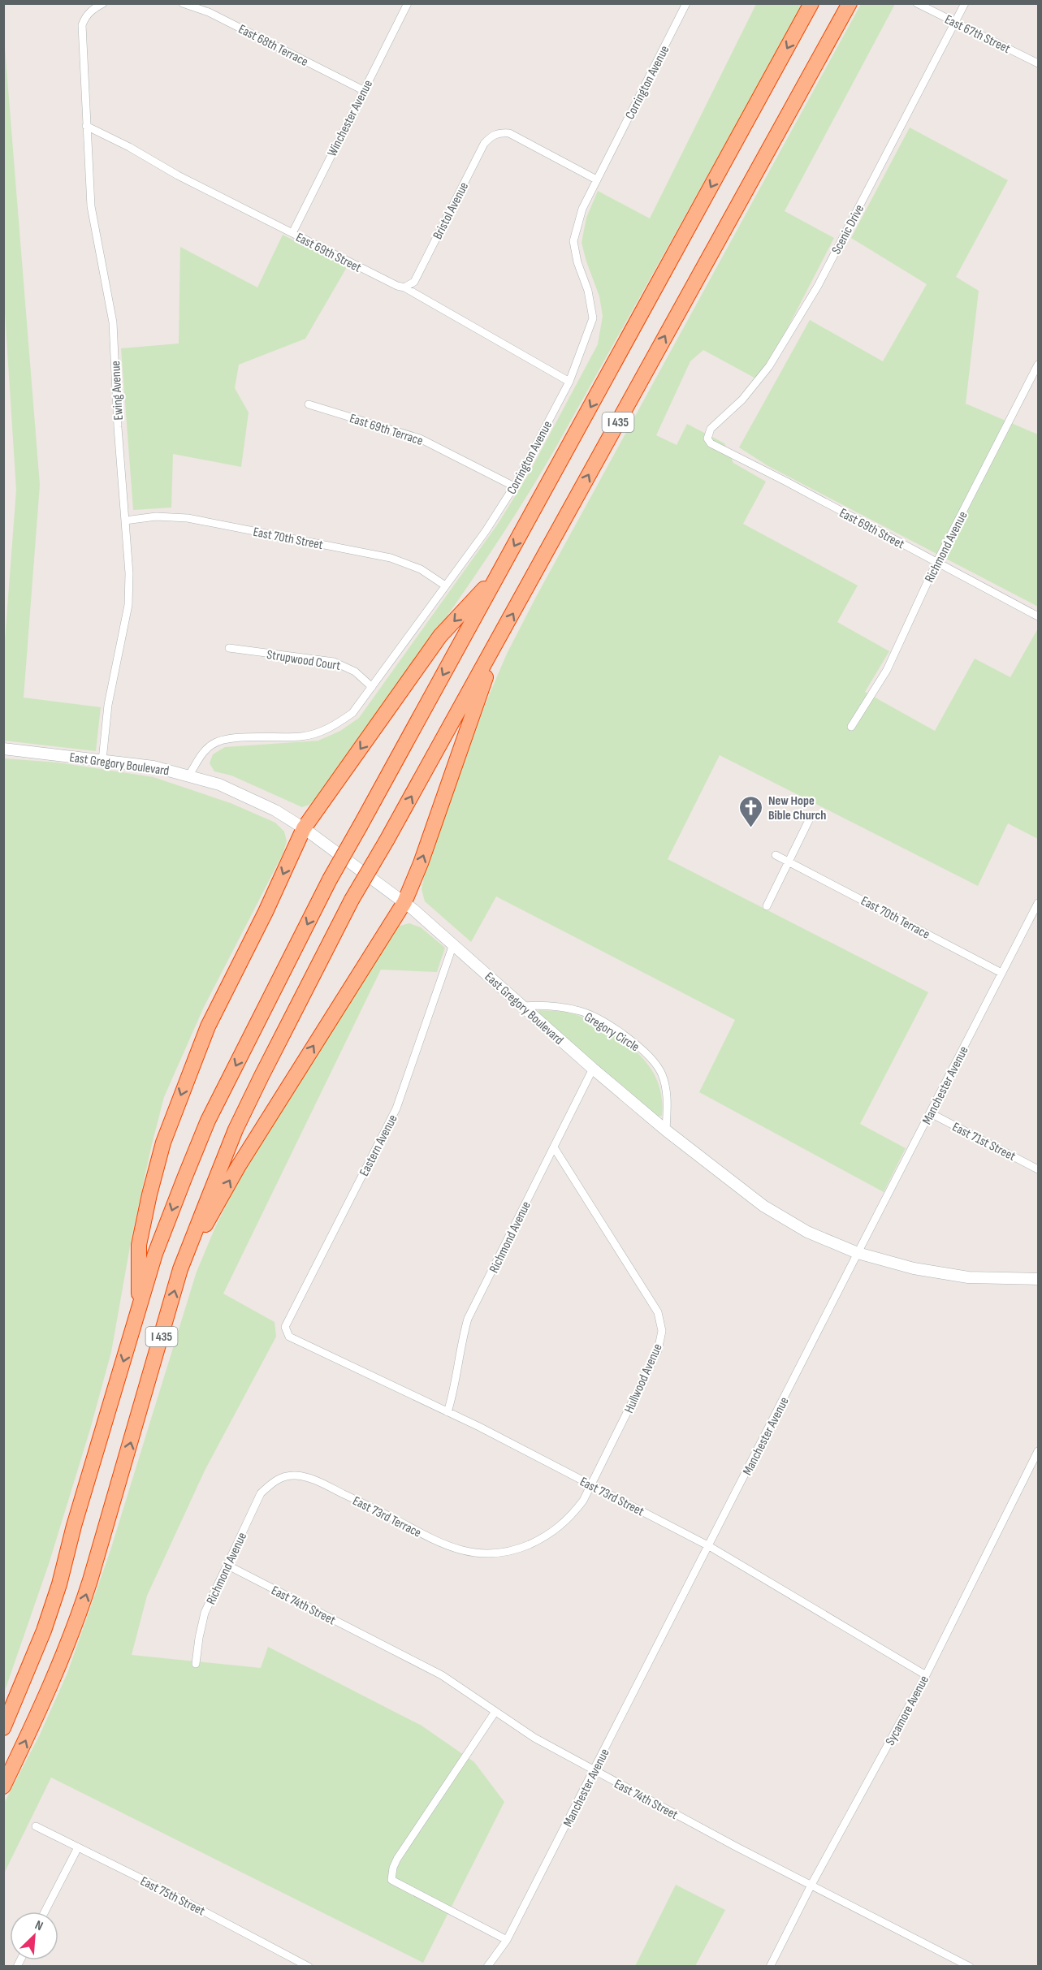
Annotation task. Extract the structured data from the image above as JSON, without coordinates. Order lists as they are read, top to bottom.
{
  "streets": {
    "highway": ["I 435"],
    "main road": ["East Gregory Boulevard"],
    "street": [
      "East 67th Street",
      "East 68th Terrace",
      "Corrington Avenue",
      "Winchester Avenue",
      "Bristol Avenue",
      "Scenic Drive",
      "East 69th Street",
      "Ewing Avenue",
      "East 69th Terrace",
      "East 70th Street",
      "Richmond Avenue",
      "Strupwood Court",
      "East 70th Terrace",
      "Gregory Circle",
      "Manchester Avenue",
      "East 71st Street",
      "Eastern Avenue",
      "Hullwood Avenue",
      "East 73rd Street",
      "East 73rd Terrace",
      "East 74th Street",
      "Sycamore Avenue",
      "East 75th Street"
    ]
  },
  "crossings": [
    ["East 67th Street", "Scenic Drive"],
    ["East 68th Terrace", "Winchester Avenue"],
    ["Corrington Avenue", "Bristol Avenue"],
    ["Corrington Avenue", "East 69th Street"],
    ["Corrington Avenue", "East 69th Terrace"],
    ["Corrington Avenue", "East 70th Street"],
    ["Corrington Avenue", "Strupwood Court"],
    ["Corrington Avenue", "East Gregory Boulevard"],
    ["Winchester Avenue", "East 69th Street"],
    ["Bristol Avenue", "East 69th Street"],
    ["Scenic Drive", "East 69th Street"],
    ["East 69th Street", "Ewing Avenue"],
    ["East 69th Street", "Richmond Avenue"],
    ["Ewing Avenue", "East 70th Street"],
    ["Ewing Avenue", "East Gregory Boulevard"],
    ["Richmond Avenue", "East Gregory Boulevard"],
    ["Richmond Avenue", "Hullwood Avenue"],
    ["Richmond Avenue", "East 73rd Street"],
    ["Richmond Avenue", "East 73rd Terrace"],
    ["Richmond Avenue", "East 74th Street"],
    ["East Gregory Boulevard", "Gregory Circle"],
    ["East Gregory Boulevard", "Manchester Avenue"],
    ["East Gregory Boulevard", "Eastern Avenue"],
    ["East 70th Terrace", "Manchester Avenue"],
    ["Manchester Avenue", "East 71st Street"],
    ["Manchester Avenue", "East 73rd Street"],
    ["Manchester Avenue", "East 74th Street"],
    ["Eastern Avenue", "East 73rd Street"],
    ["Hullwood Avenue", "East 73rd Street"],
    ["Hullwood Avenue", "East 73rd Terrace"],
    ["East 73rd Street", "Sycamore Avenue"],
    ["East 74th Street", "Sycamore Avenue"]
  ],
  "places": {
    "church": ["New Hope Bible Church"]
  },
  "north": "top right"
}
